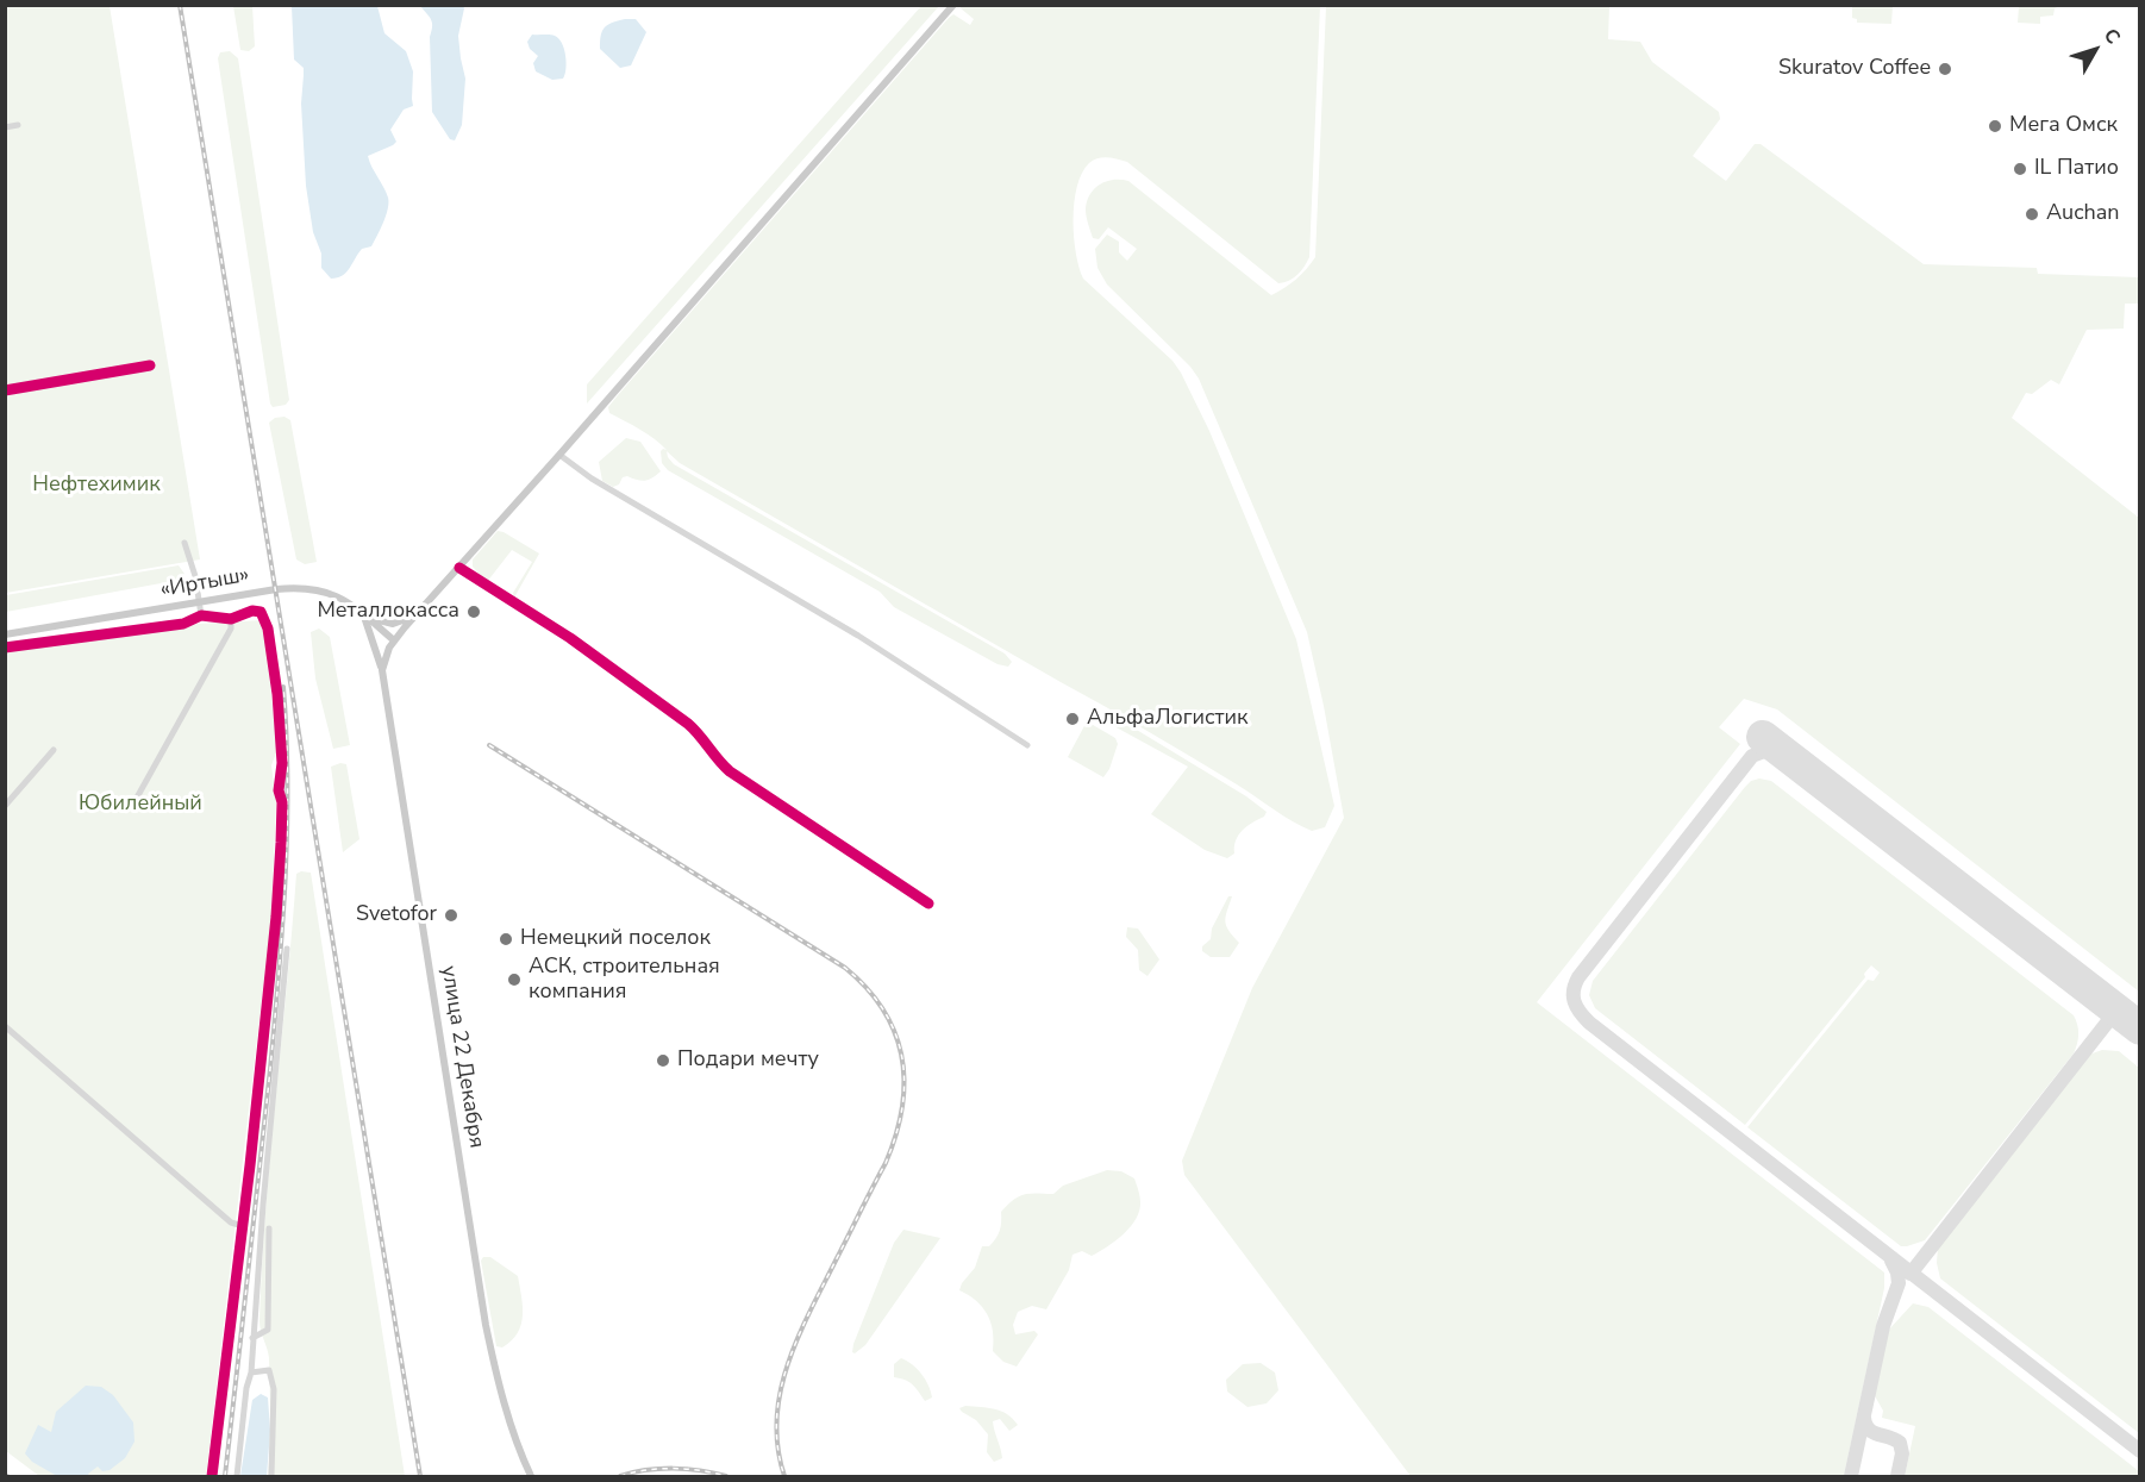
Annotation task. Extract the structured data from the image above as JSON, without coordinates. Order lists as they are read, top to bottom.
{
  "streets": {
    "main road": ["«Иртыш»", "улица 22 Декабря"]
  },
  "crossings": [
    ["«Иртыш»", "улица 22 Декабря"]
  ],
  "parks": ["Нефтехимик", "Юбилейный"],
  "places": [
    "Skuratov Coffee",
    "Мега Омск",
    "IL Патио",
    "Auchan",
    "Металлокасса",
    "АльфаЛогистик",
    "Svetofor",
    "Немецкий поселок",
    "АСК, строительная компания",
    "Подари мечту"
  ],
  "north": "top right"
}
